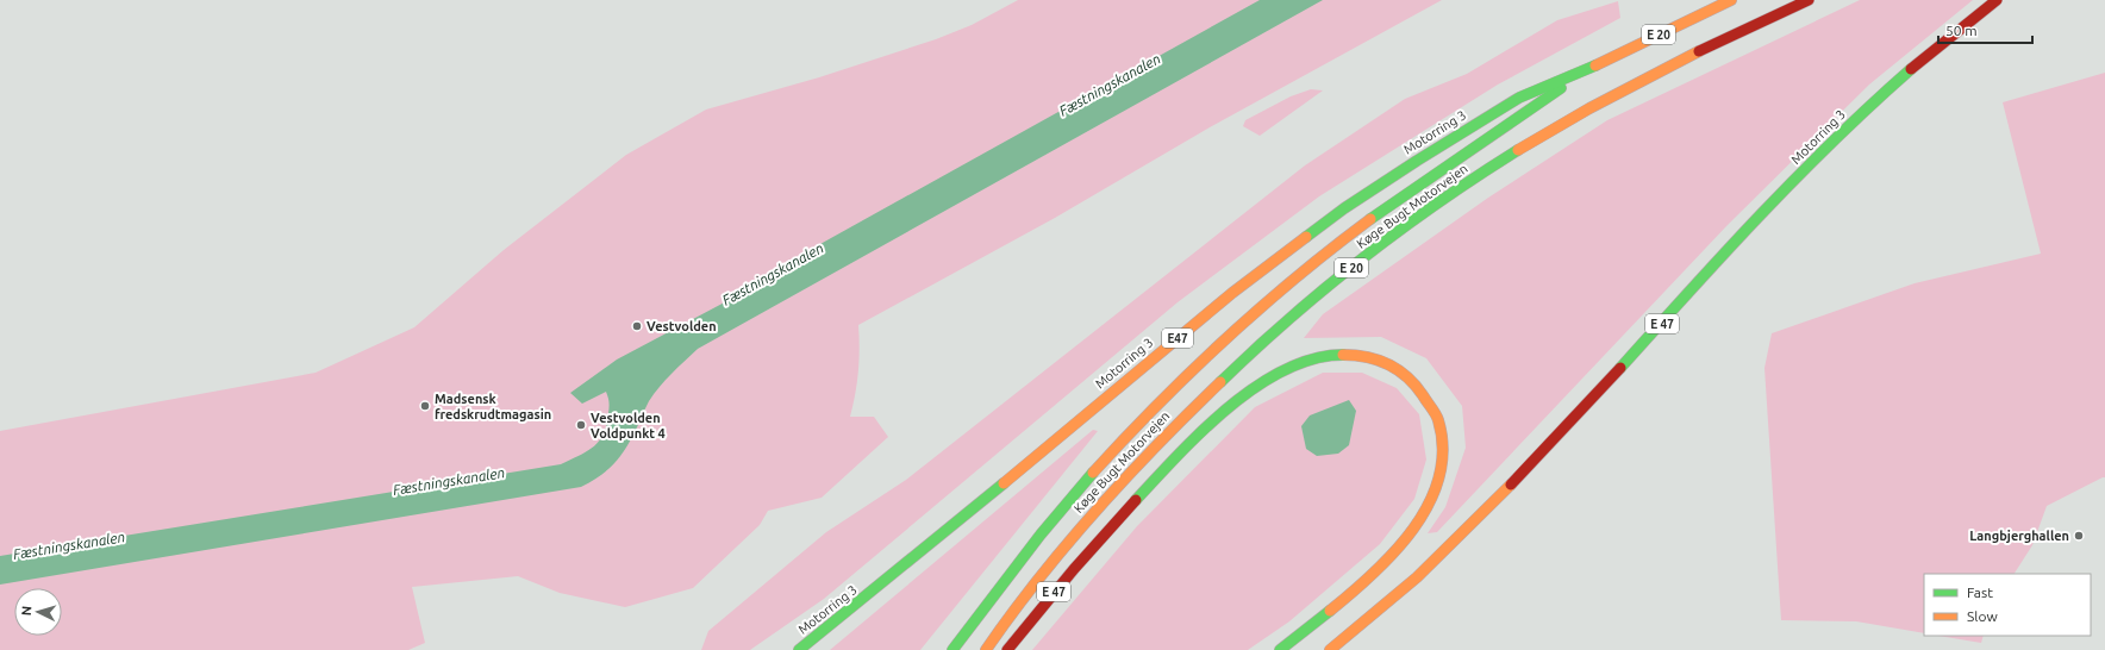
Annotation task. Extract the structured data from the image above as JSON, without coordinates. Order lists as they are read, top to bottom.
{
  "streets": {
    "highway": [
      "E 20",
      "Motorring 3",
      "Køge Bugt Motorvejen",
      "E 47",
      "E47"
    ]
  },
  "crossings": [
    ["E 20", "Motorring 3"],
    ["E 20", "Køge Bugt Motorvejen"],
    ["Motorring 3", "Køge Bugt Motorvejen"]
  ],
  "water": ["Fæstningskanalen"],
  "places": [
    "Vestvolden",
    "Madsensk fredskrudtmagasin",
    "Vestvolden Voldpunkt 4",
    "Langbjerghallen"
  ],
  "legend": ["Fast", "Slow"],
  "scale_bar": "50 m",
  "north": "left"
}
